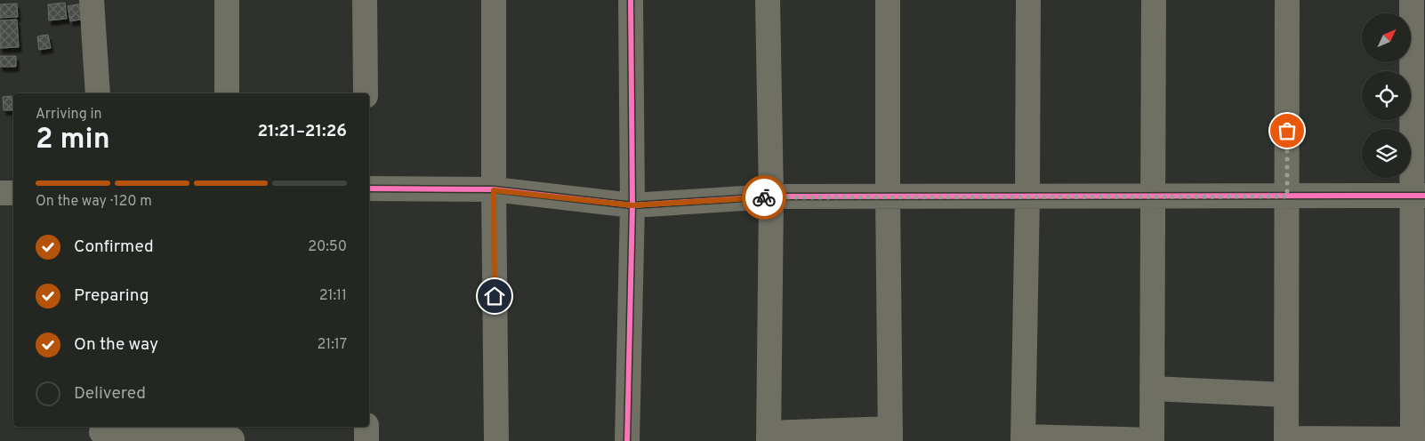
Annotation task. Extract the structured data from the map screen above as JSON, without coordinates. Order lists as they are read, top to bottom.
{
  "north": "top right",
  "page": {
    "heading": ["2 min", "Arriving in", "21:21–21:26"],
    "bar": "On the way · 120 m",
    "list": [
      ["Confirmed", "20:50"],
      ["Preparing", "21:11"],
      ["On the way", "21:17"],
      "Delivered"
    ]
  }
}
